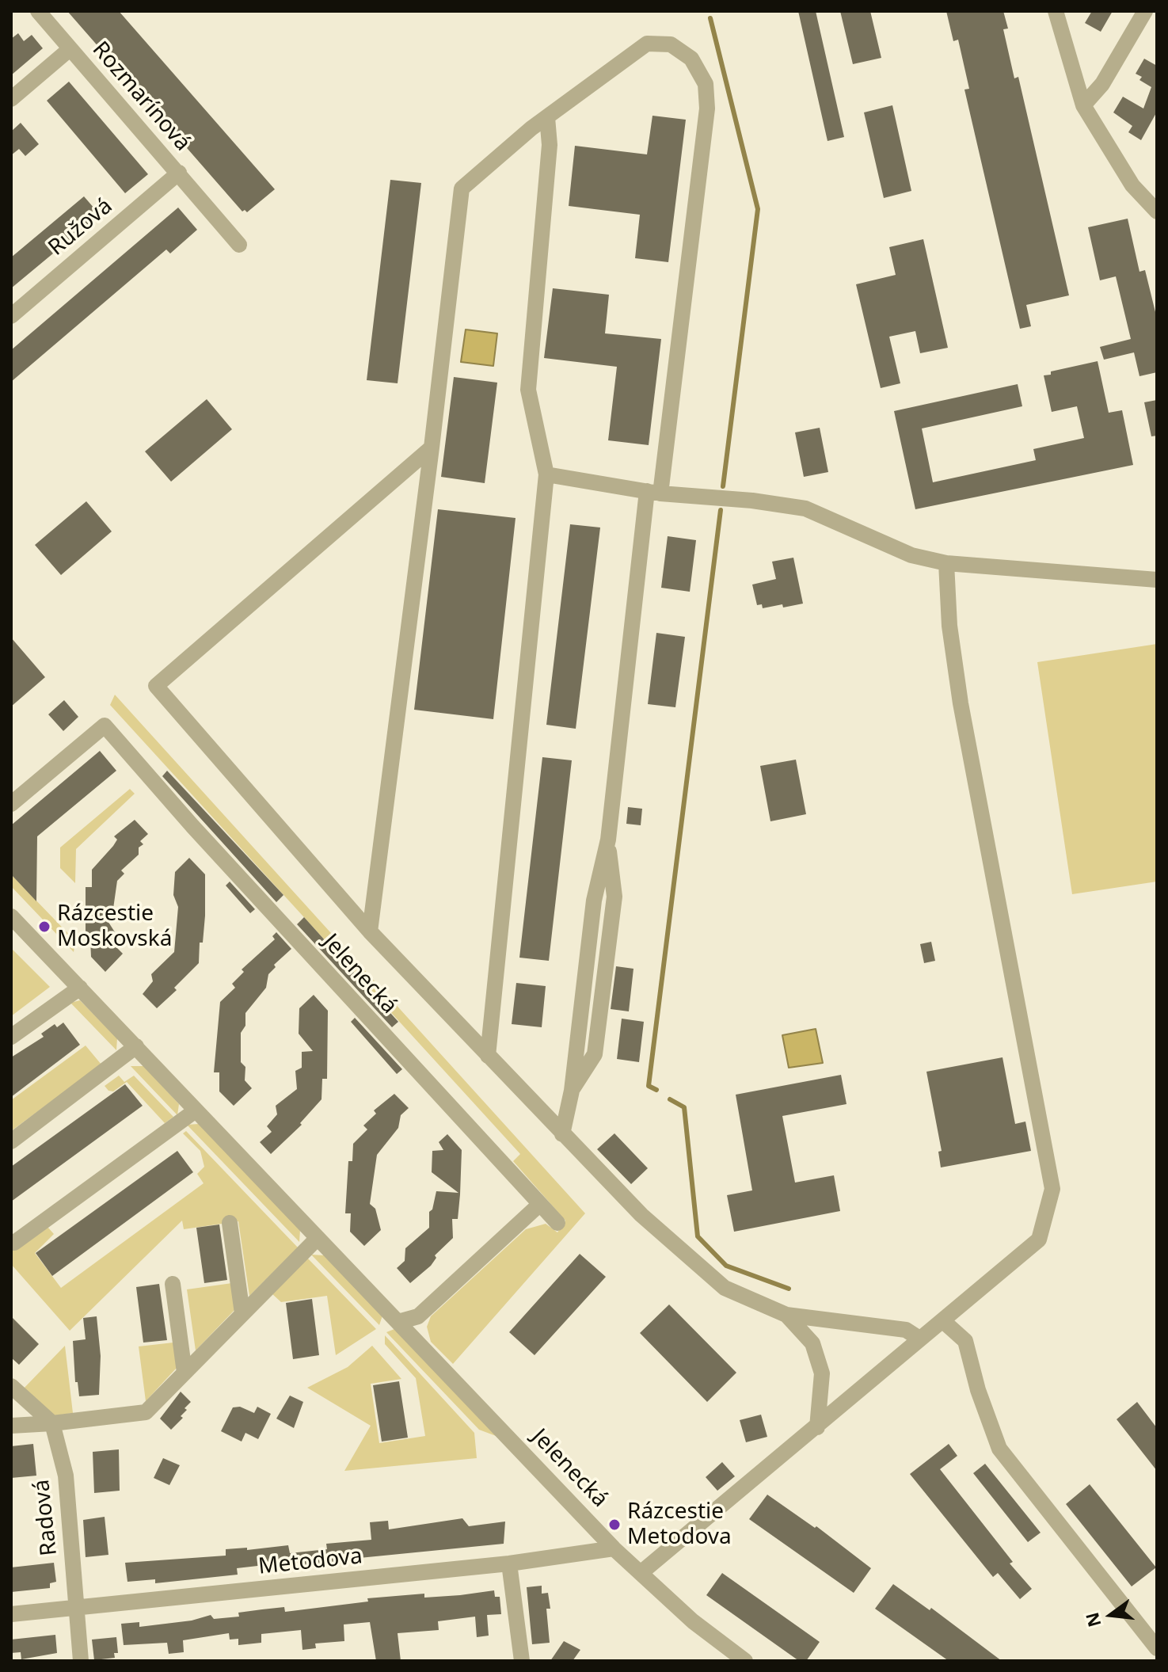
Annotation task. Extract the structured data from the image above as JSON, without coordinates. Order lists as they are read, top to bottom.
{
  "streets": {
    "street": [
      "Rozmarínová",
      "Ružová",
      "Jelenecká",
      "Radová",
      "Metodova"
    ]
  },
  "crossings": [
    ["Rozmarínová", "Ružová"],
    ["Jelenecká", "Metodova"],
    ["Radová", "Metodova"]
  ],
  "places": ["Rázcestie Moskovská", "Rázcestie Metodova"],
  "north": "left"
}
